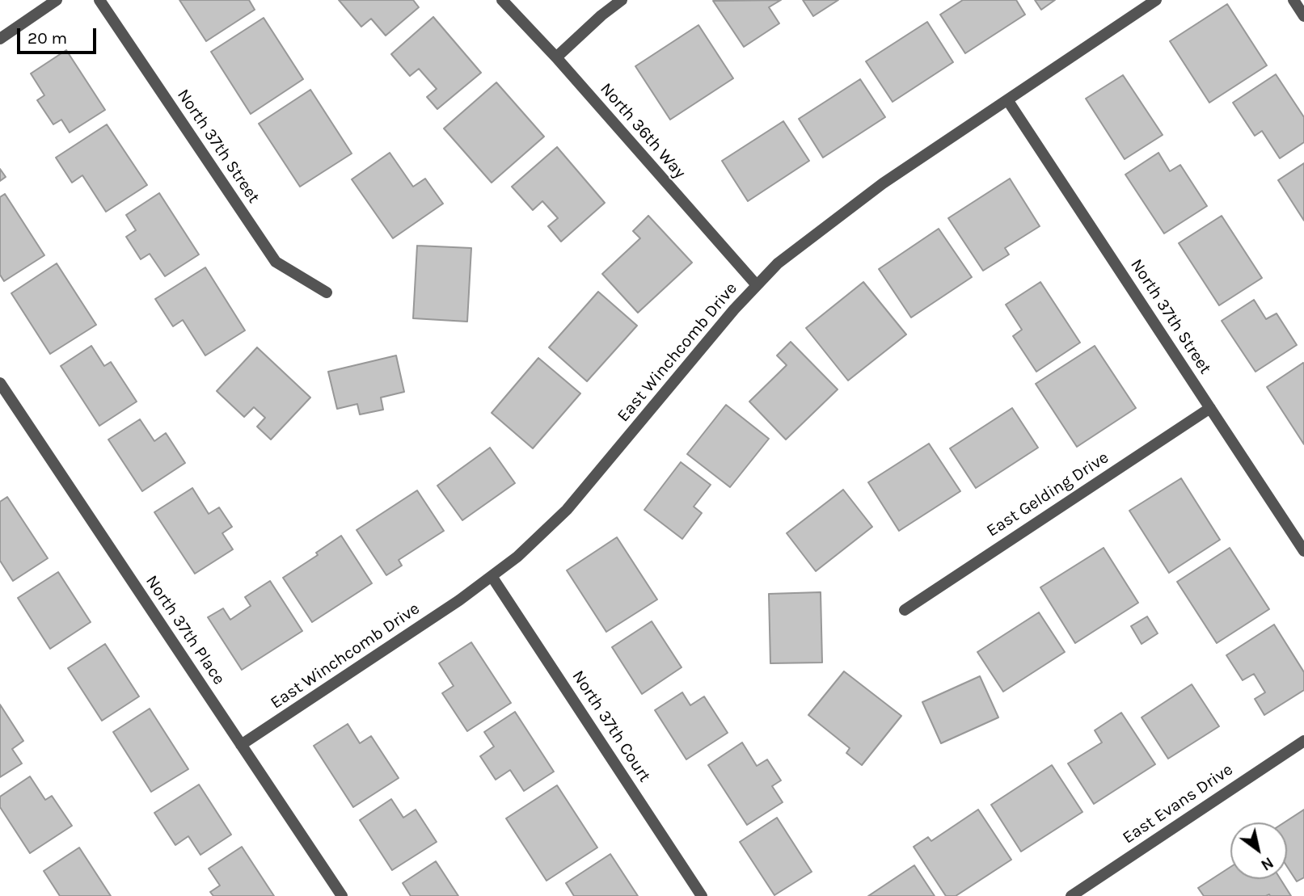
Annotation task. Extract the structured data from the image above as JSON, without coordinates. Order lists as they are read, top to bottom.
{
  "streets": {
    "street": [
      "North 36th Way",
      "North 37th Street",
      "East Winchcomb Drive",
      "East Gelding Drive",
      "North 37th Place",
      "North 37th Court",
      "East Evans Drive"
    ]
  },
  "crossings": [
    ["North 36th Way", "East Winchcomb Drive"],
    ["North 37th Street", "East Winchcomb Drive"],
    ["North 37th Street", "East Gelding Drive"],
    ["East Winchcomb Drive", "North 37th Place"],
    ["East Winchcomb Drive", "North 37th Court"]
  ],
  "scale_bar": "20 m",
  "north": "bottom right"
}
